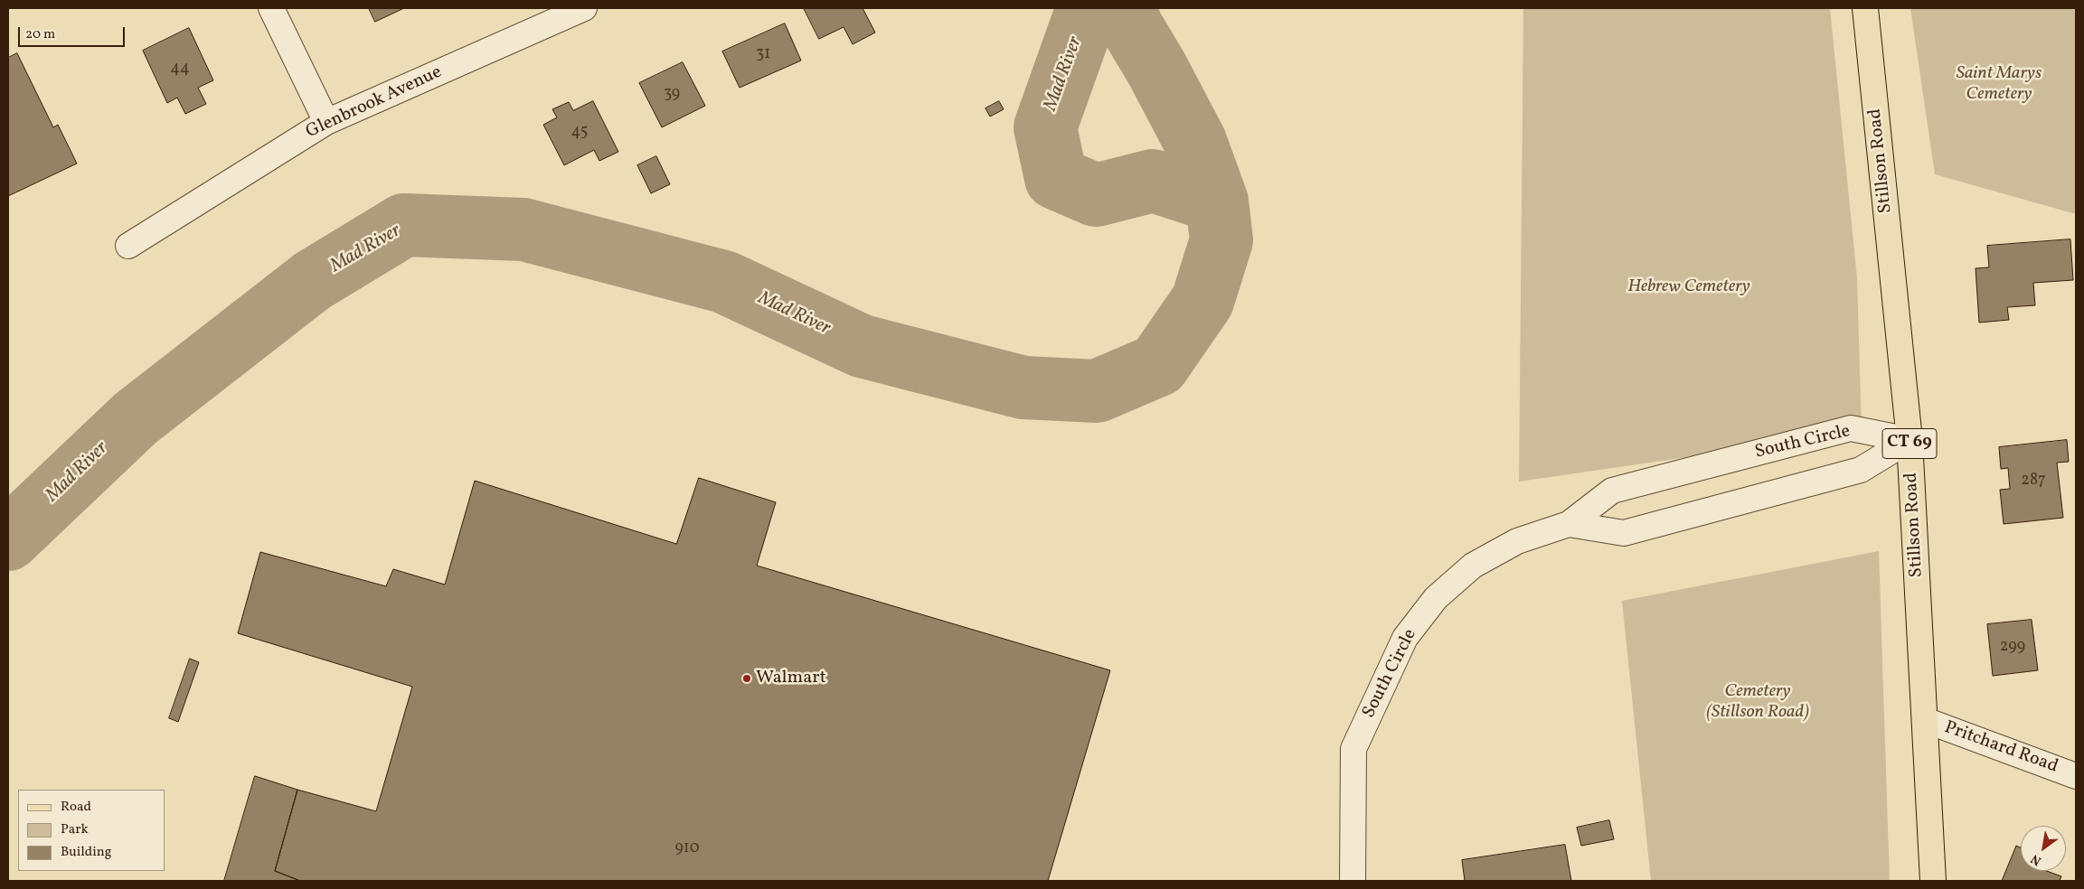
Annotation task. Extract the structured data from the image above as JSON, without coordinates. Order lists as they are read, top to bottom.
{
  "streets": {
    "main road": ["Stillson Road", "CT 69"],
    "street": ["Glenbrook Avenue", "South Circle", "Pritchard Road"]
  },
  "crossings": [
    ["Stillson Road", "South Circle"],
    ["Stillson Road", "Pritchard Road"]
  ],
  "water": ["Mad River"],
  "parks": ["Saint Marys Cemetery", "Hebrew Cemetery", "Cemetery (Stillson Road)"],
  "places": ["Walmart"],
  "house_numbers": [
    "31",
    "44",
    "39",
    "45",
    "287",
    "299",
    "910"
  ],
  "legend": ["Road", "Park", "Building"],
  "scale_bar": "20 m",
  "north": "bottom left"
}
